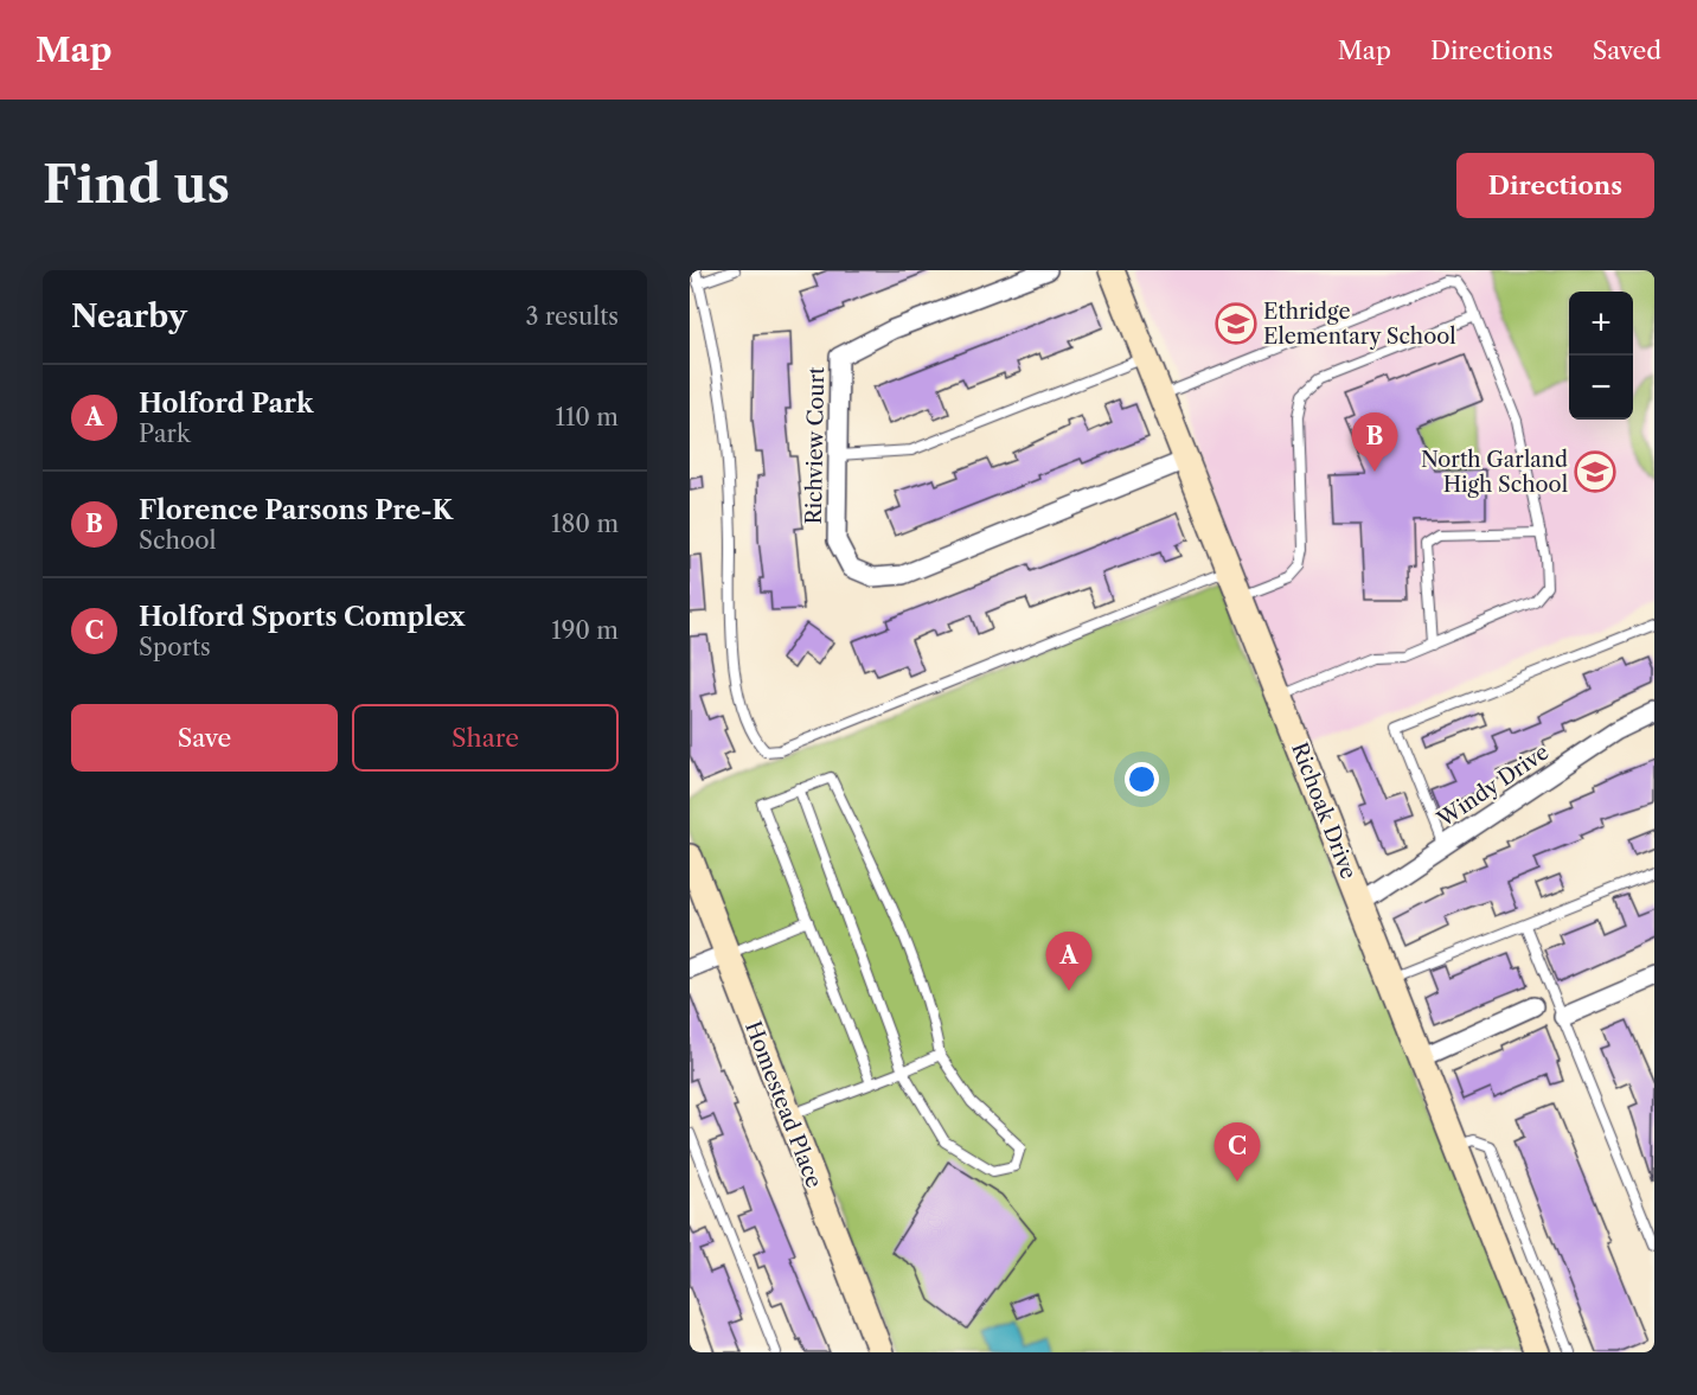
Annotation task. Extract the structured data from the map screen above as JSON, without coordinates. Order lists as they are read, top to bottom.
{
  "streets": {
    "street": [
      "Richview Court",
      "Windy Drive",
      "Richoak Drive",
      "Homestead Place"
    ]
  },
  "crossings": [
    ["Richview Court", "Richoak Drive"],
    ["Windy Drive", "Richoak Drive"]
  ],
  "places": {
    "school or university": ["Ethridge Elementary School", "North Garland High School"]
  },
  "page": {
    "header": "Map",
    "nav": ["Map", "Directions", "Saved"],
    "buttons": [
      "Directions",
      ["Save", "Share"]
    ],
    "title": "Find us",
    "heading": ["Nearby", "3 results"],
    "map_buttons": ["+", "−"],
    "list": [
      {
        "mark": "A",
        "name": "Holford Park",
        "note": "Park",
        "value": "110 m"
      },
      {
        "mark": "B",
        "name": "Florence Parsons Pre-K",
        "note": "School",
        "value": "180 m"
      },
      {
        "mark": "C",
        "name": "Holford Sports Complex",
        "note": "Sports",
        "value": "190 m"
      }
    ],
    "pins": ["B", "A", "C"]
  }
}
